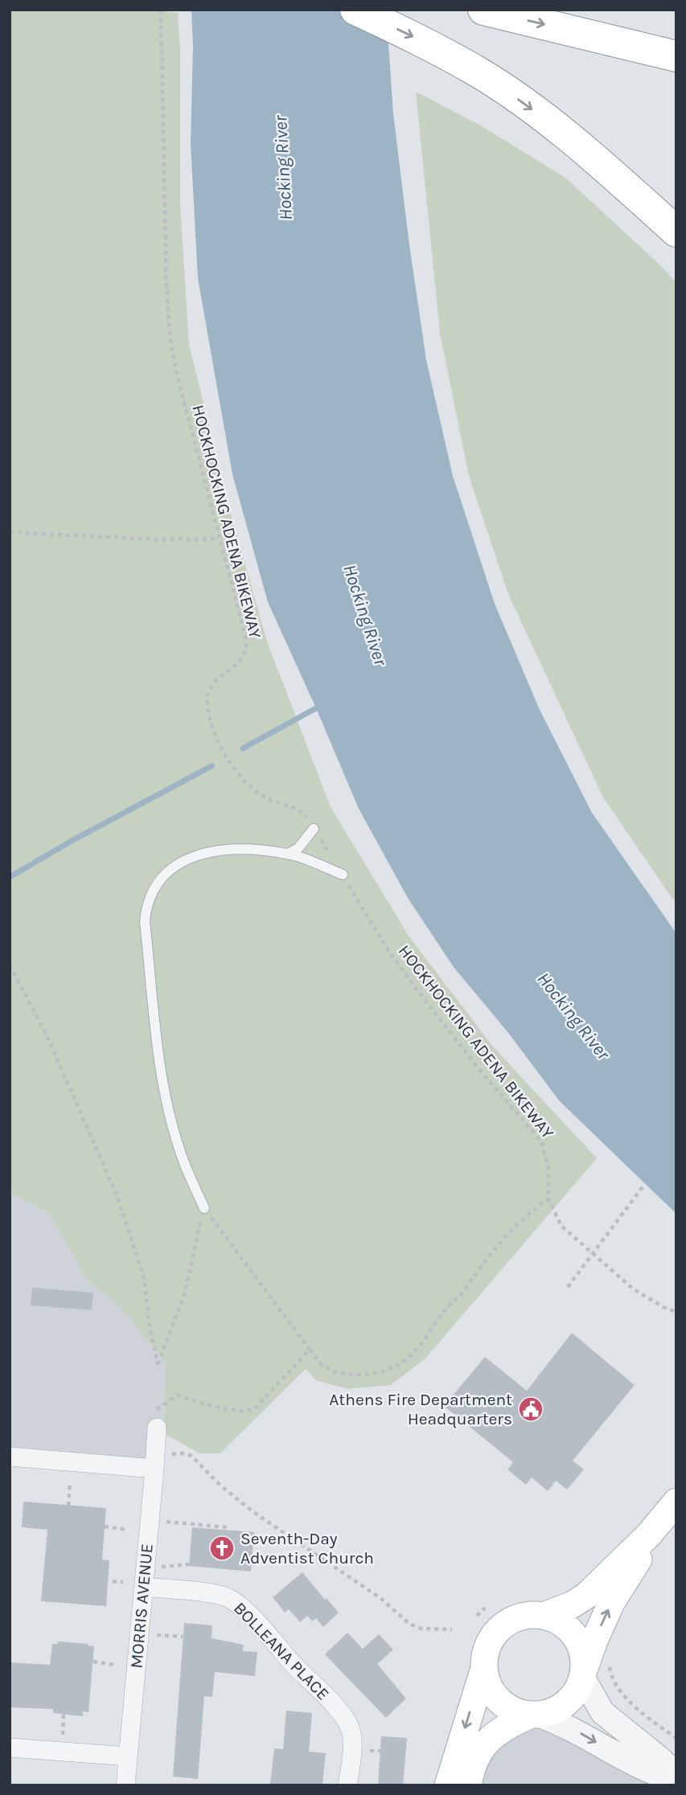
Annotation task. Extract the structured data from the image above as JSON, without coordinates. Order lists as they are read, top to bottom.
{
  "streets": {
    "street": ["MORRIS AVENUE", "BOLLEANA PLACE"],
    "path": ["HOCKHOCKING ADENA BIKEWAY"]
  },
  "crossings": [
    ["MORRIS AVENUE", "BOLLEANA PLACE"]
  ],
  "water": ["Hocking River"],
  "places": {
    "public building": ["Athens Fire Department Headquarters"],
    "church": ["Seventh-Day Adventist Church"]
  }
}
